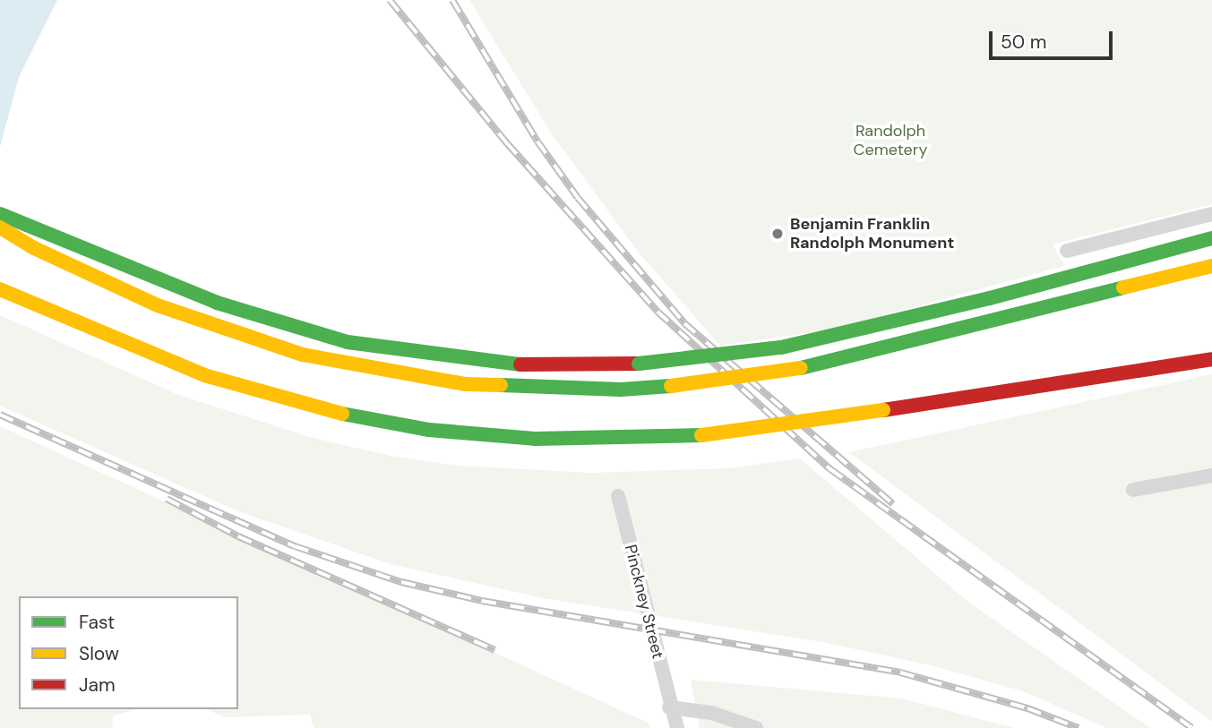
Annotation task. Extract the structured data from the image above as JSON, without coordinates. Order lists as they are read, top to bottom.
{
  "streets": {
    "street": ["Pinckney Street"]
  },
  "parks": ["Randolph Cemetery"],
  "places": ["Benjamin Franklin Randolph Monument"],
  "legend": ["Fast", "Slow", "Jam"],
  "scale_bar": "50 m"
}
